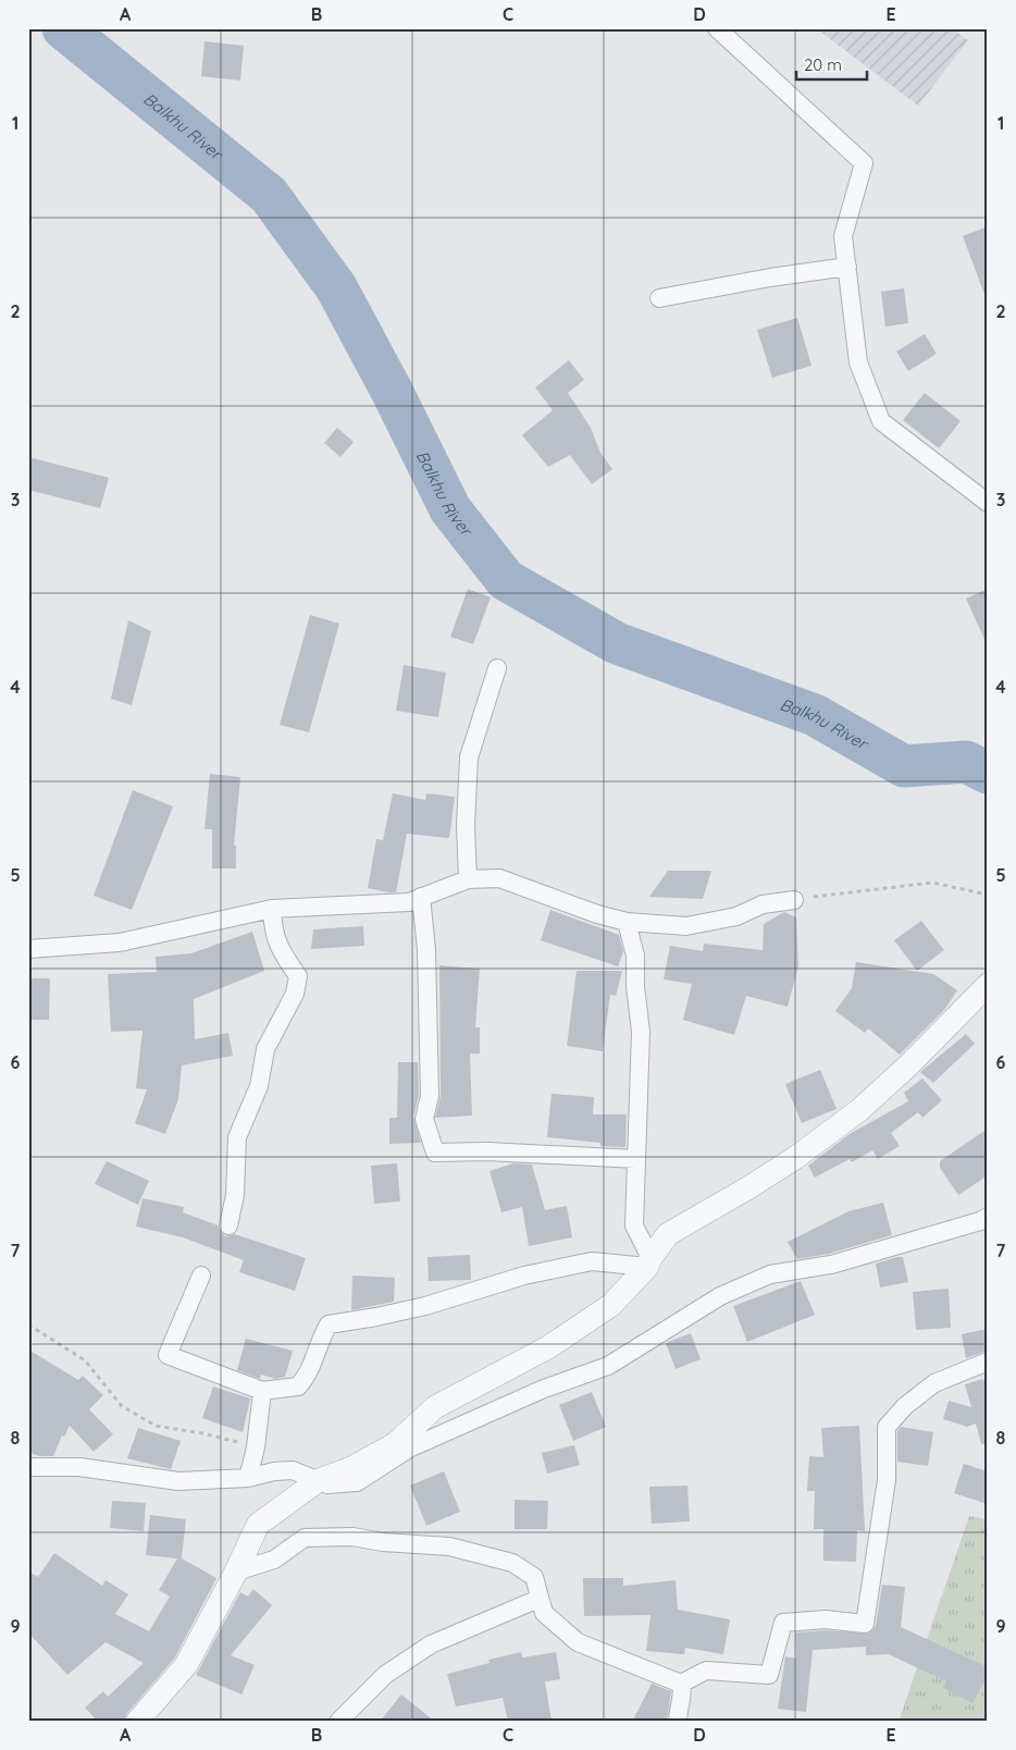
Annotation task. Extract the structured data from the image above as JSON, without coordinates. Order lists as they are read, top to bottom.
{
  "water": ["Balkhu River"],
  "scale_bar": "20 m",
  "grid": {
    "columns": [
      "A",
      "B",
      "C",
      "D",
      "E"
    ],
    "rows": [
      "1",
      "2",
      "3",
      "4",
      "5",
      "6",
      "7",
      "8",
      "9"
    ]
  }
}
